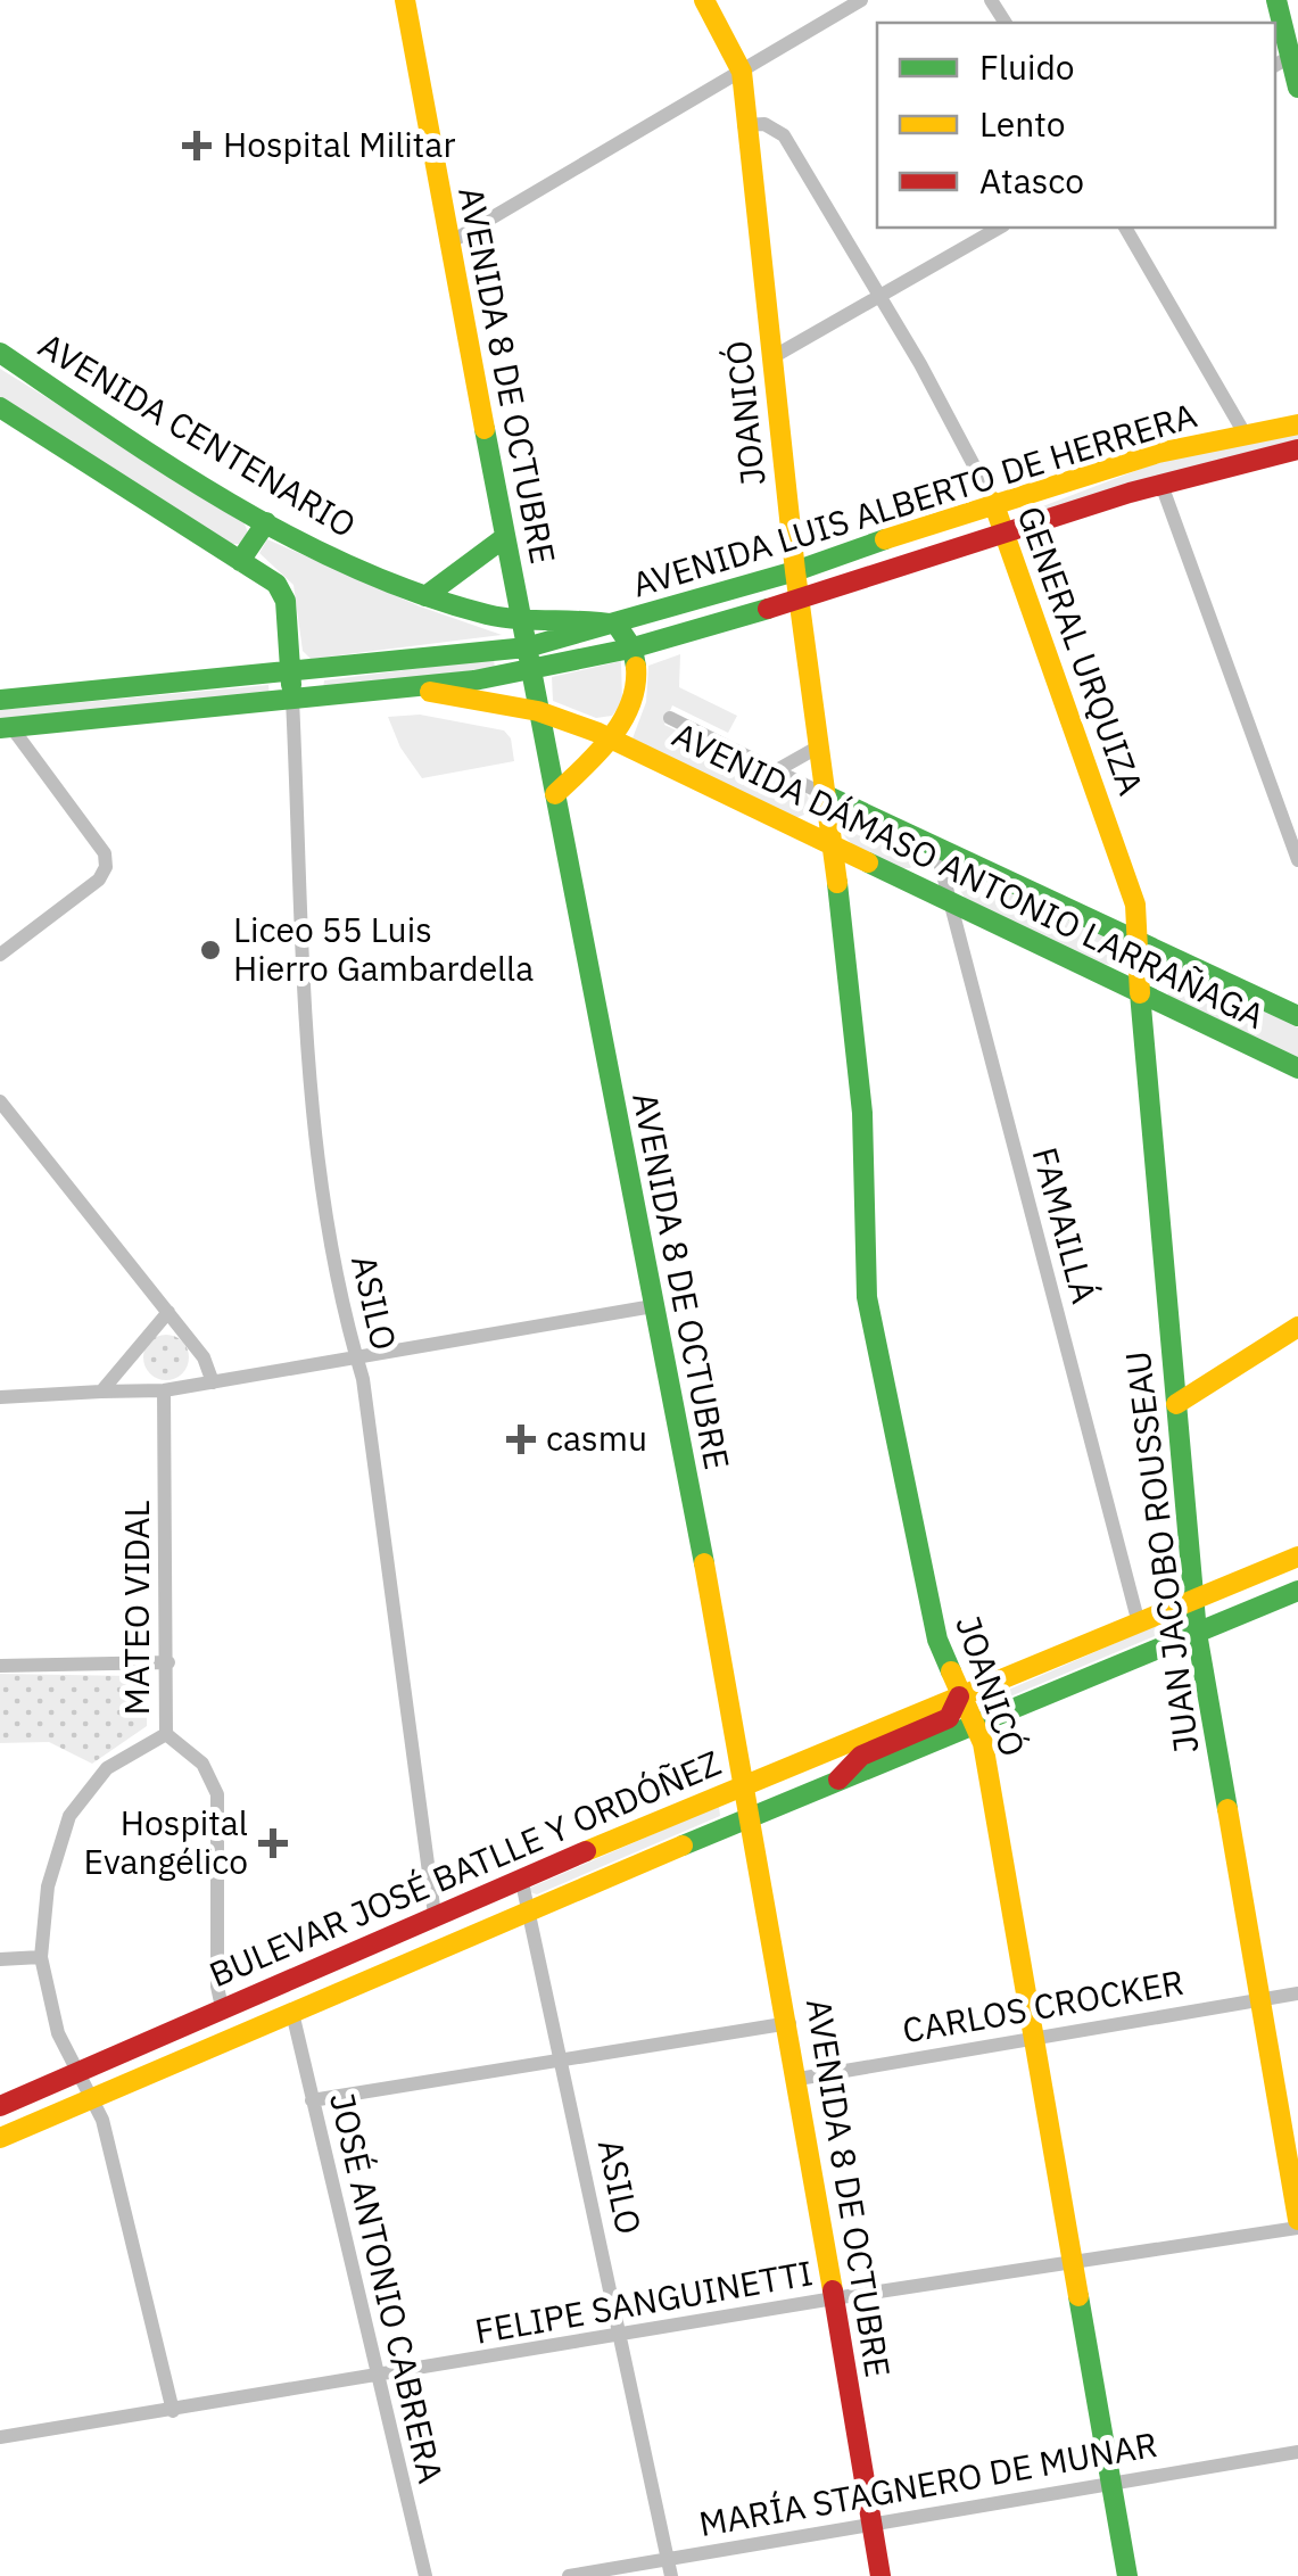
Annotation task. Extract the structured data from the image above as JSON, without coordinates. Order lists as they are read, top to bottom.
{
  "streets": {
    "main road": [
      "AVENIDA 8 DE OCTUBRE",
      "JOANICÓ",
      "AVENIDA CENTENARIO",
      "AVENIDA LUIS ALBERTO DE HERRERA",
      "GENERAL URQUIZA",
      "AVENIDA DÁMASO ANTONIO LARRAÑAGA",
      "JUAN JACOBO ROUSSEAU",
      "BULEVAR JOSÉ BATLLE Y ORDÓÑEZ"
    ],
    "street": [
      "FAMAILLÁ",
      "ASILO",
      "MATEO VIDAL",
      "CARLOS CROCKER",
      "JOSÉ ANTONIO CABRERA",
      "FELIPE SANGUINETTI",
      "MARÍA STAGNERO DE MUNAR"
    ]
  },
  "crossings": [
    ["AVENIDA 8 DE OCTUBRE", "AVENIDA CENTENARIO"],
    ["AVENIDA 8 DE OCTUBRE", "AVENIDA LUIS ALBERTO DE HERRERA"],
    ["AVENIDA 8 DE OCTUBRE", "AVENIDA DÁMASO ANTONIO LARRAÑAGA"],
    ["AVENIDA 8 DE OCTUBRE", "BULEVAR JOSÉ BATLLE Y ORDÓÑEZ"],
    ["AVENIDA 8 DE OCTUBRE", "CARLOS CROCKER"],
    ["AVENIDA 8 DE OCTUBRE", "FELIPE SANGUINETTI"],
    ["AVENIDA 8 DE OCTUBRE", "MARÍA STAGNERO DE MUNAR"],
    ["JOANICÓ", "AVENIDA LUIS ALBERTO DE HERRERA"],
    ["JOANICÓ", "GENERAL URQUIZA"],
    ["JOANICÓ", "AVENIDA DÁMASO ANTONIO LARRAÑAGA"],
    ["JOANICÓ", "BULEVAR JOSÉ BATLLE Y ORDÓÑEZ"],
    ["JOANICÓ", "CARLOS CROCKER"],
    ["JOANICÓ", "FELIPE SANGUINETTI"],
    ["JOANICÓ", "MARÍA STAGNERO DE MUNAR"],
    ["AVENIDA CENTENARIO", "AVENIDA LUIS ALBERTO DE HERRERA"],
    ["AVENIDA LUIS ALBERTO DE HERRERA", "GENERAL URQUIZA"],
    ["AVENIDA LUIS ALBERTO DE HERRERA", "AVENIDA DÁMASO ANTONIO LARRAÑAGA"],
    ["AVENIDA LUIS ALBERTO DE HERRERA", "ASILO"],
    ["GENERAL URQUIZA", "AVENIDA DÁMASO ANTONIO LARRAÑAGA"],
    ["GENERAL URQUIZA", "JUAN JACOBO ROUSSEAU"],
    ["AVENIDA DÁMASO ANTONIO LARRAÑAGA", "FAMAILLÁ"],
    ["AVENIDA DÁMASO ANTONIO LARRAÑAGA", "JUAN JACOBO ROUSSEAU"],
    ["FAMAILLÁ", "BULEVAR JOSÉ BATLLE Y ORDÓÑEZ"],
    ["ASILO", "BULEVAR JOSÉ BATLLE Y ORDÓÑEZ"],
    ["ASILO", "FELIPE SANGUINETTI"],
    ["ASILO", "MARÍA STAGNERO DE MUNAR"],
    ["JUAN JACOBO ROUSSEAU", "BULEVAR JOSÉ BATLLE Y ORDÓÑEZ"],
    ["JUAN JACOBO ROUSSEAU", "CARLOS CROCKER"],
    ["JUAN JACOBO ROUSSEAU", "FELIPE SANGUINETTI"],
    ["MATEO VIDAL", "BULEVAR JOSÉ BATLLE Y ORDÓÑEZ"],
    ["BULEVAR JOSÉ BATLLE Y ORDÓÑEZ", "JOSÉ ANTONIO CABRERA"],
    ["JOSÉ ANTONIO CABRERA", "FELIPE SANGUINETTI"]
  ],
  "places": {
    "health": ["Hospital Militar", "casmu", "Hospital Evangélico"],
    "other": ["Liceo 55 Luis Hierro Gambardella"]
  },
  "legend": ["Fluido", "Lento", "Atasco"]
}
